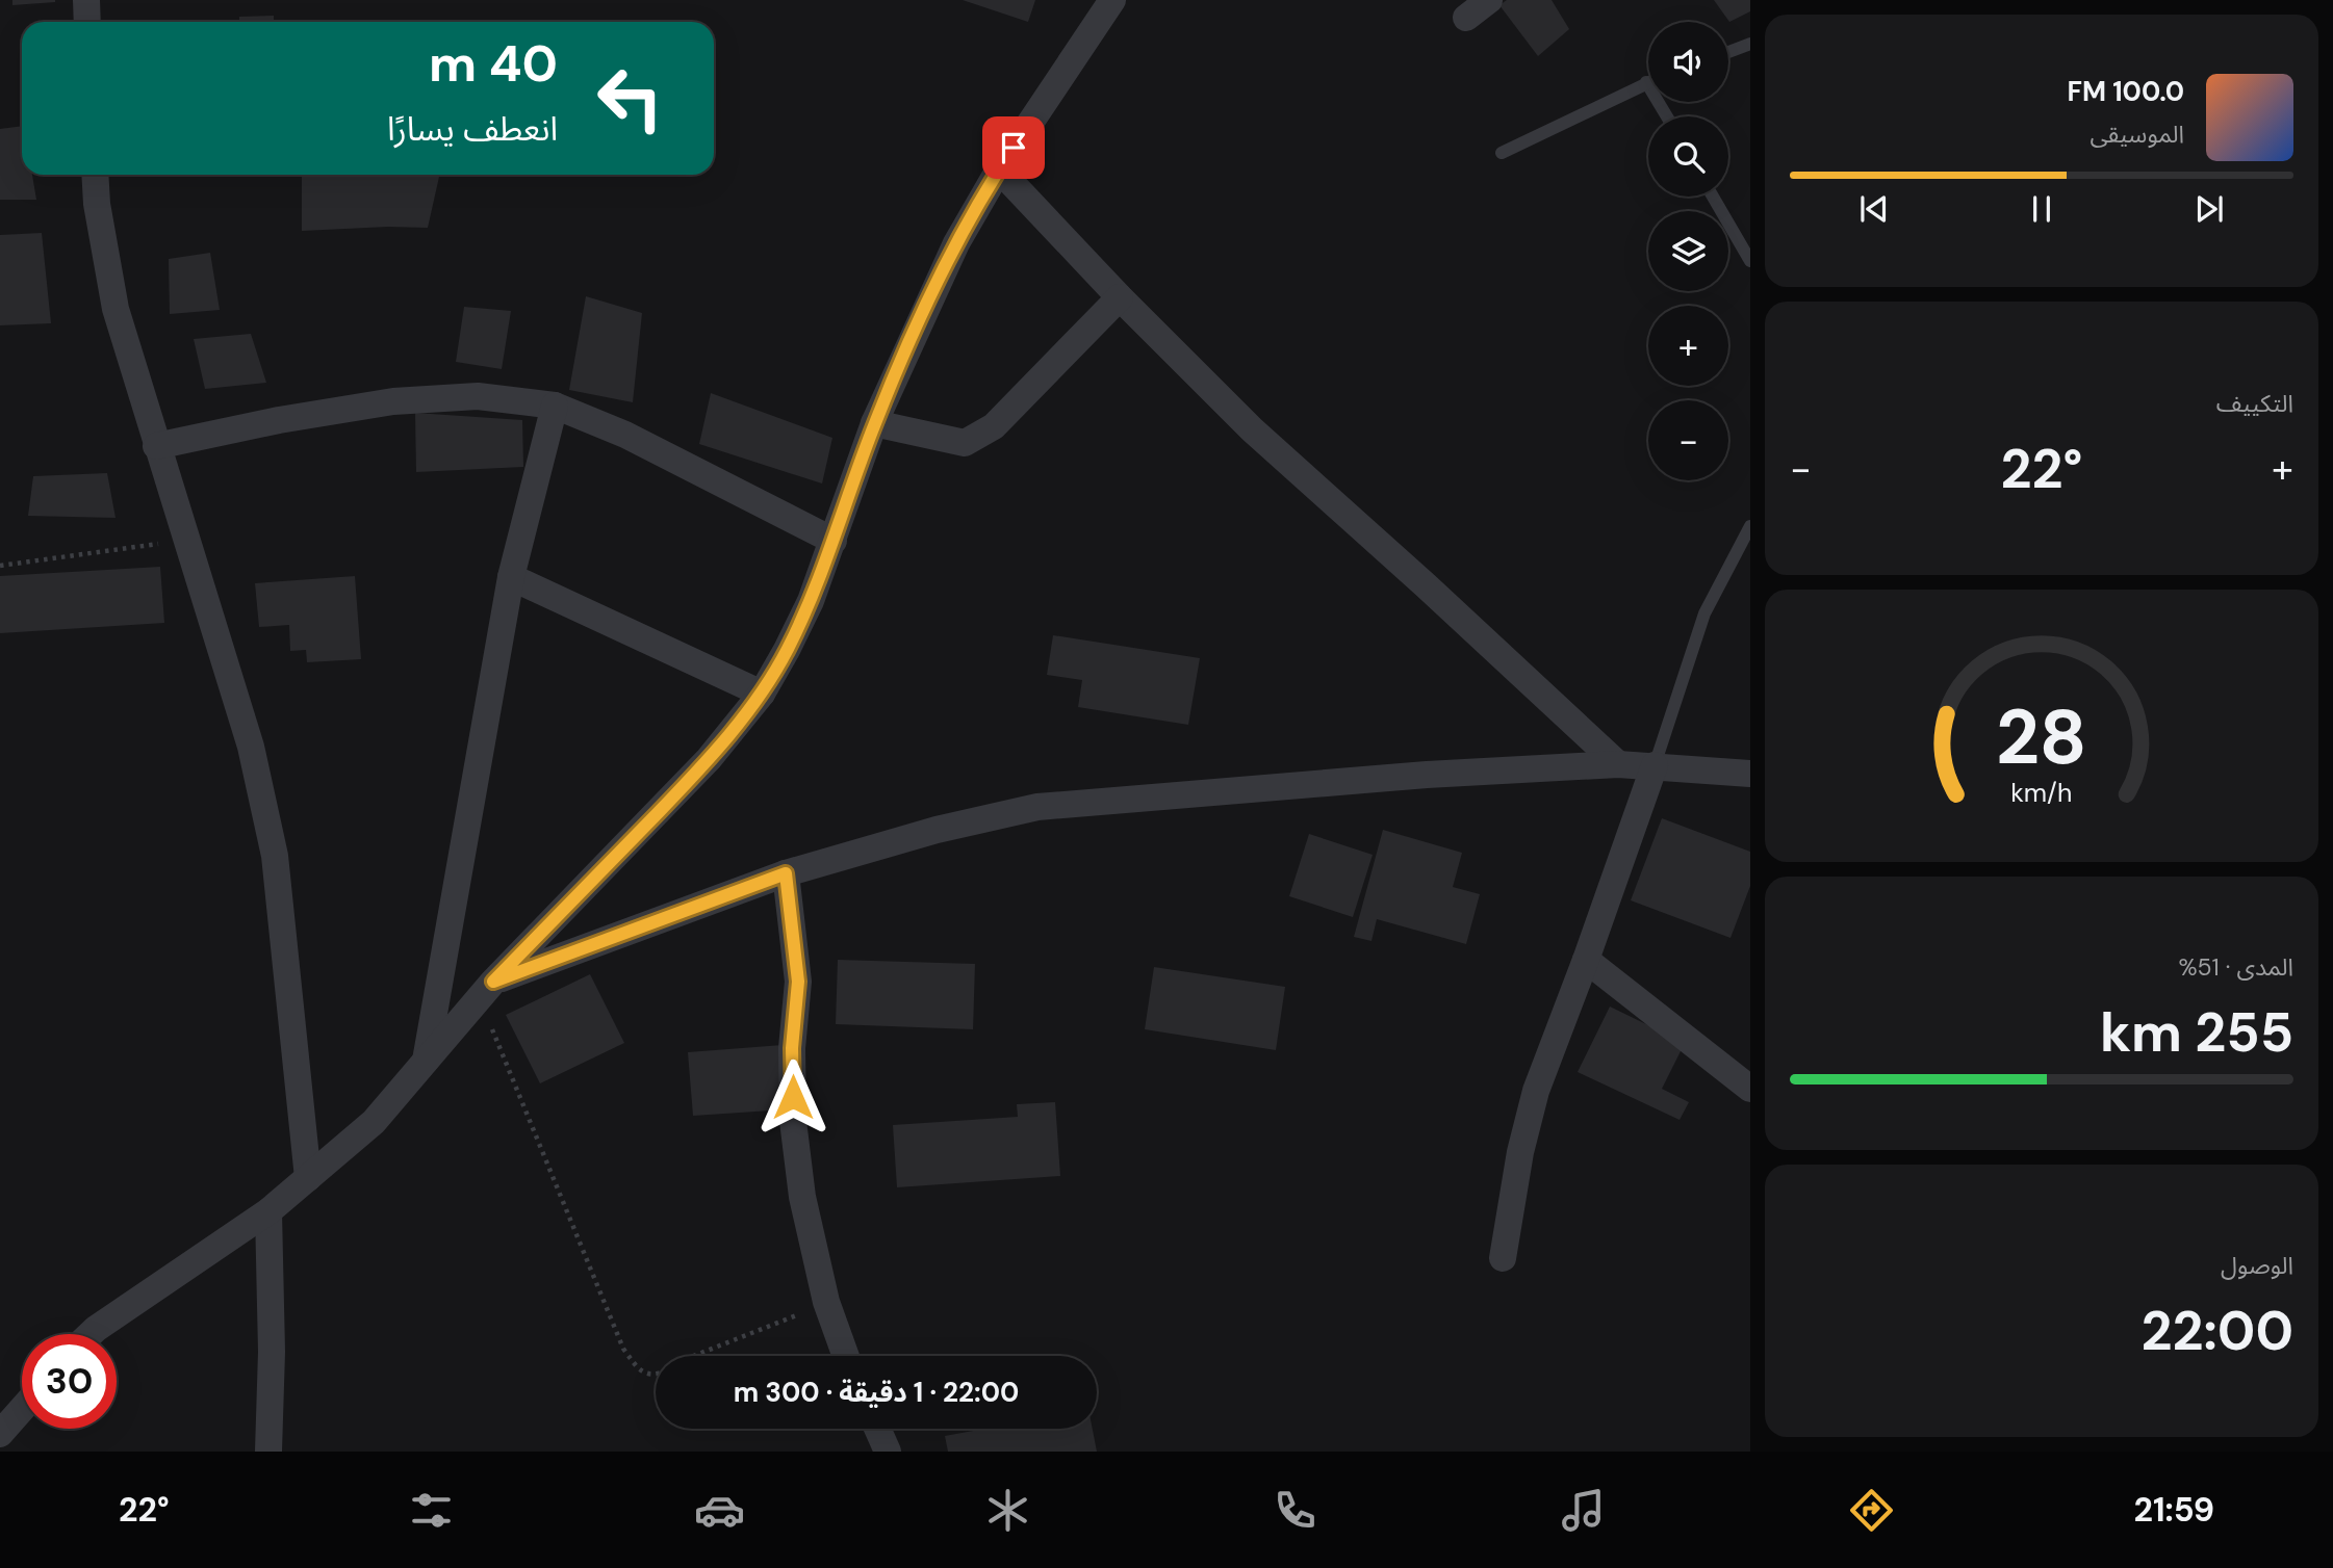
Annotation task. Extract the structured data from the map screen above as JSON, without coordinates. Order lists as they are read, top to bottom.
{
  "page": {
    "map_buttons": ["+", "−"],
    "turn": ["40 m", "انعطف يسارًا"],
    "song": ["100.0 FM", "الموسيقى"],
    "tile": [
      "التكييف",
      ["المدى · 51%", "255 km"],
      ["الوصول", "22:00"]
    ],
    "heat": ["−", "22°", "+"],
    "limit": "30",
    "trip": "22:00 · 1 دقيقة · 300 m",
    "tabs": ["21:59", "22°"],
    "gauge": ["28", "km/h"]
  }
}
